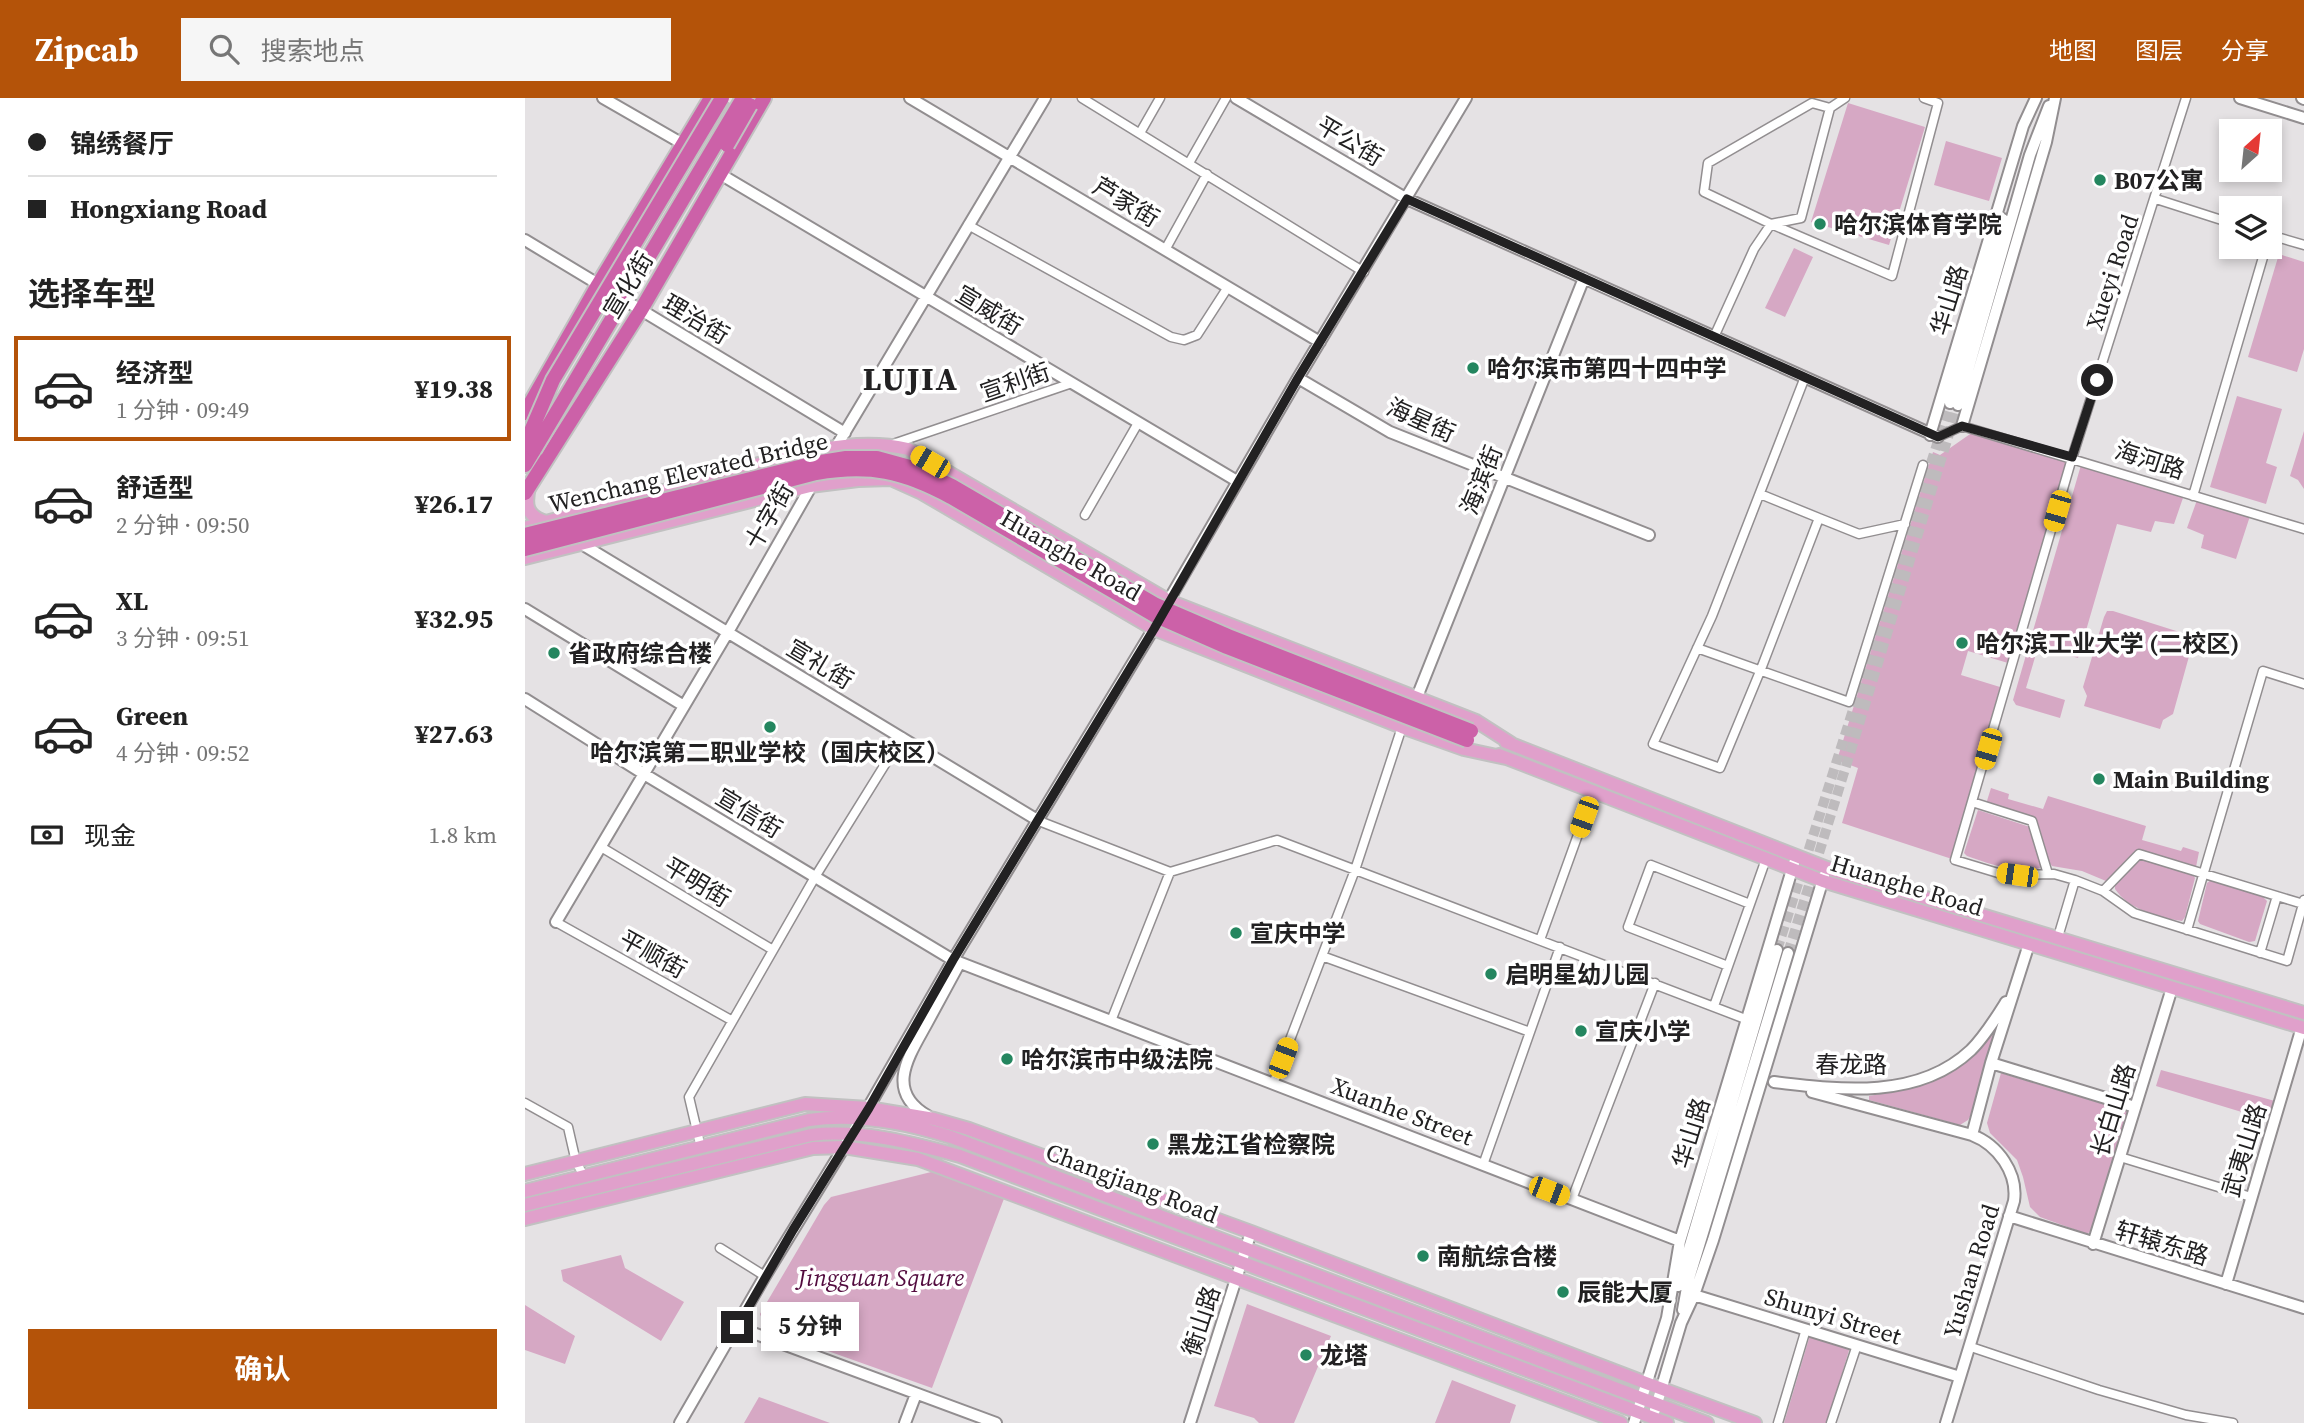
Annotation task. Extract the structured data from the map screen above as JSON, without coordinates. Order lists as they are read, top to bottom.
{
  "streets": {
    "highway": ["宣化街", "Wenchang Elevated Bridge"],
    "main road": ["Huanghe Road", "Changjiang Road"],
    "street": [
      "平公街",
      "芦家街",
      "Xueyi Road",
      "华山路",
      "宣威街",
      "理治街",
      "宣利街",
      "海星街",
      "海河路",
      "海滨街",
      "十字街",
      "宣礼街",
      "宣信街",
      "平明街",
      "平顺街",
      "春龙路",
      "长白山路",
      "Xuanhe Street",
      "武夷山路",
      "轩辕东路",
      "Yushan Road",
      "Shunyi Street",
      "衡山路"
    ]
  },
  "crossings": [
    ["芦家街", "十字街"],
    ["Xueyi Road", "海河路"],
    ["宣化街", "宣威街"],
    ["宣化街", "理治街"],
    ["华山路", "Huanghe Road"],
    ["华山路", "Xuanhe Street"],
    ["华山路", "Changjiang Road"],
    ["宣威街", "宣利街"],
    ["宣威街", "十字街"],
    ["理治街", "十字街"],
    ["宣利街", "Huanghe Road"],
    ["海星街", "海滨街"],
    ["Wenchang Elevated Bridge", "Huanghe Road"],
    ["海滨街", "Huanghe Road"],
    ["十字街", "Huanghe Road"],
    ["十字街", "宣礼街"],
    ["十字街", "宣信街"],
    ["十字街", "平明街"],
    ["十字街", "平顺街"],
    ["Huanghe Road", "宣礼街"],
    ["Huanghe Road", "长白山路"],
    ["Huanghe Road", "武夷山路"],
    ["宣信街", "Xuanhe Street"],
    ["长白山路", "轩辕东路"],
    ["武夷山路", "轩辕东路"],
    ["Changjiang Road", "衡山路"],
    ["轩辕东路", "Yushan Road"],
    ["Yushan Road", "Shunyi Street"]
  ],
  "districts": ["LUJIA"],
  "parks": ["Jingguan Square"],
  "places": [
    "B07公寓",
    "哈尔滨体育学院",
    "哈尔滨市第四十四中学",
    "哈尔滨工业大学 (二校区)",
    "省政府综合楼",
    "哈尔滨第二职业学校（国庆校区）",
    "Main Building",
    "宣庆中学",
    "启明星幼儿园",
    "宣庆小学",
    "哈尔滨市中级法院",
    "黑龙江省检察院",
    "南航综合楼",
    "辰能大厦",
    "龙塔"
  ],
  "north": "top right",
  "page": {
    "header": "Zipcab",
    "search": "搜索地点",
    "nav": ["地图", "图层", "分享"],
    "banner": ["锦绣餐厅", "Hongxiang Road"],
    "heading": "选择车型",
    "list": [
      {
        "name": "经济型",
        "note": "1 分钟 · 09:49",
        "value": "¥19.38"
      },
      {
        "name": "舒适型",
        "note": "2 分钟 · 09:50",
        "value": "¥26.17"
      },
      {
        "name": "XL",
        "note": "3 分钟 · 09:51",
        "value": "¥32.95"
      },
      {
        "name": "Green",
        "note": "4 分钟 · 09:52",
        "value": "¥27.63"
      }
    ],
    "pay": ["现金", "1.8 km"],
    "bubble": "5 分钟",
    "buttons": "确认"
  }
}
